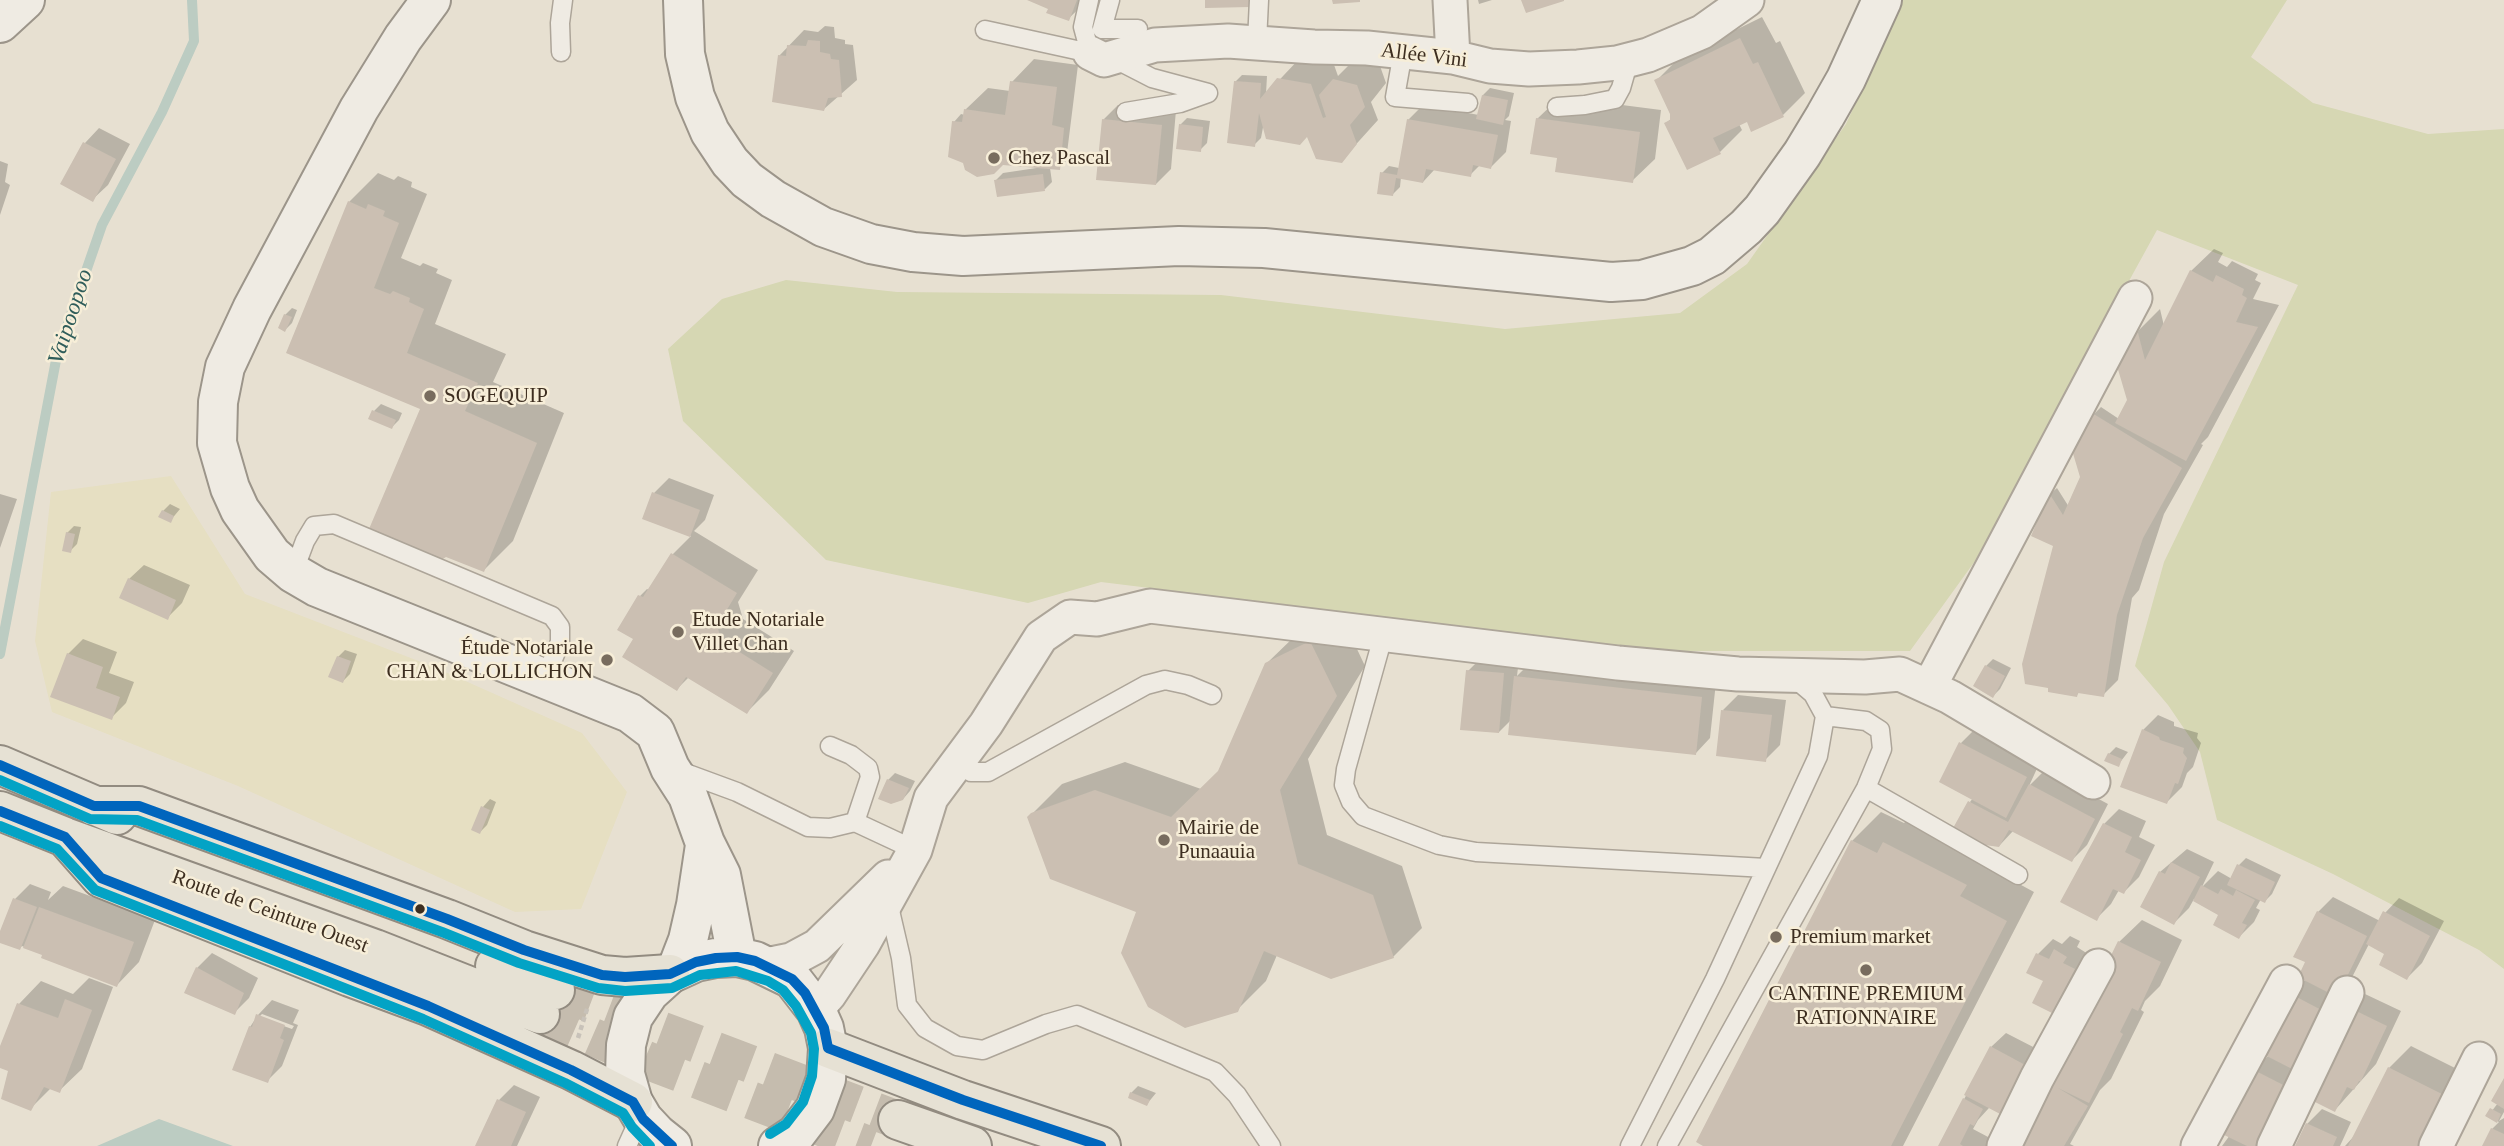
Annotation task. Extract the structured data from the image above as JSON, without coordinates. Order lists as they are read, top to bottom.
{
  "streets": {
    "main road": ["Route de Ceinture Ouest"],
    "street": ["Allée Vini"]
  },
  "water": ["Vaipoopoo"],
  "places": [
    "Chez Pascal",
    "SOGEQUIP",
    "Etude Notariale Villet Chan",
    "Étude Notariale CHAN & LOLLICHON",
    "Mairie de Punaauia",
    "Premium market",
    "CANTINE PREMIUM RATIONNAIRE"
  ]
}
